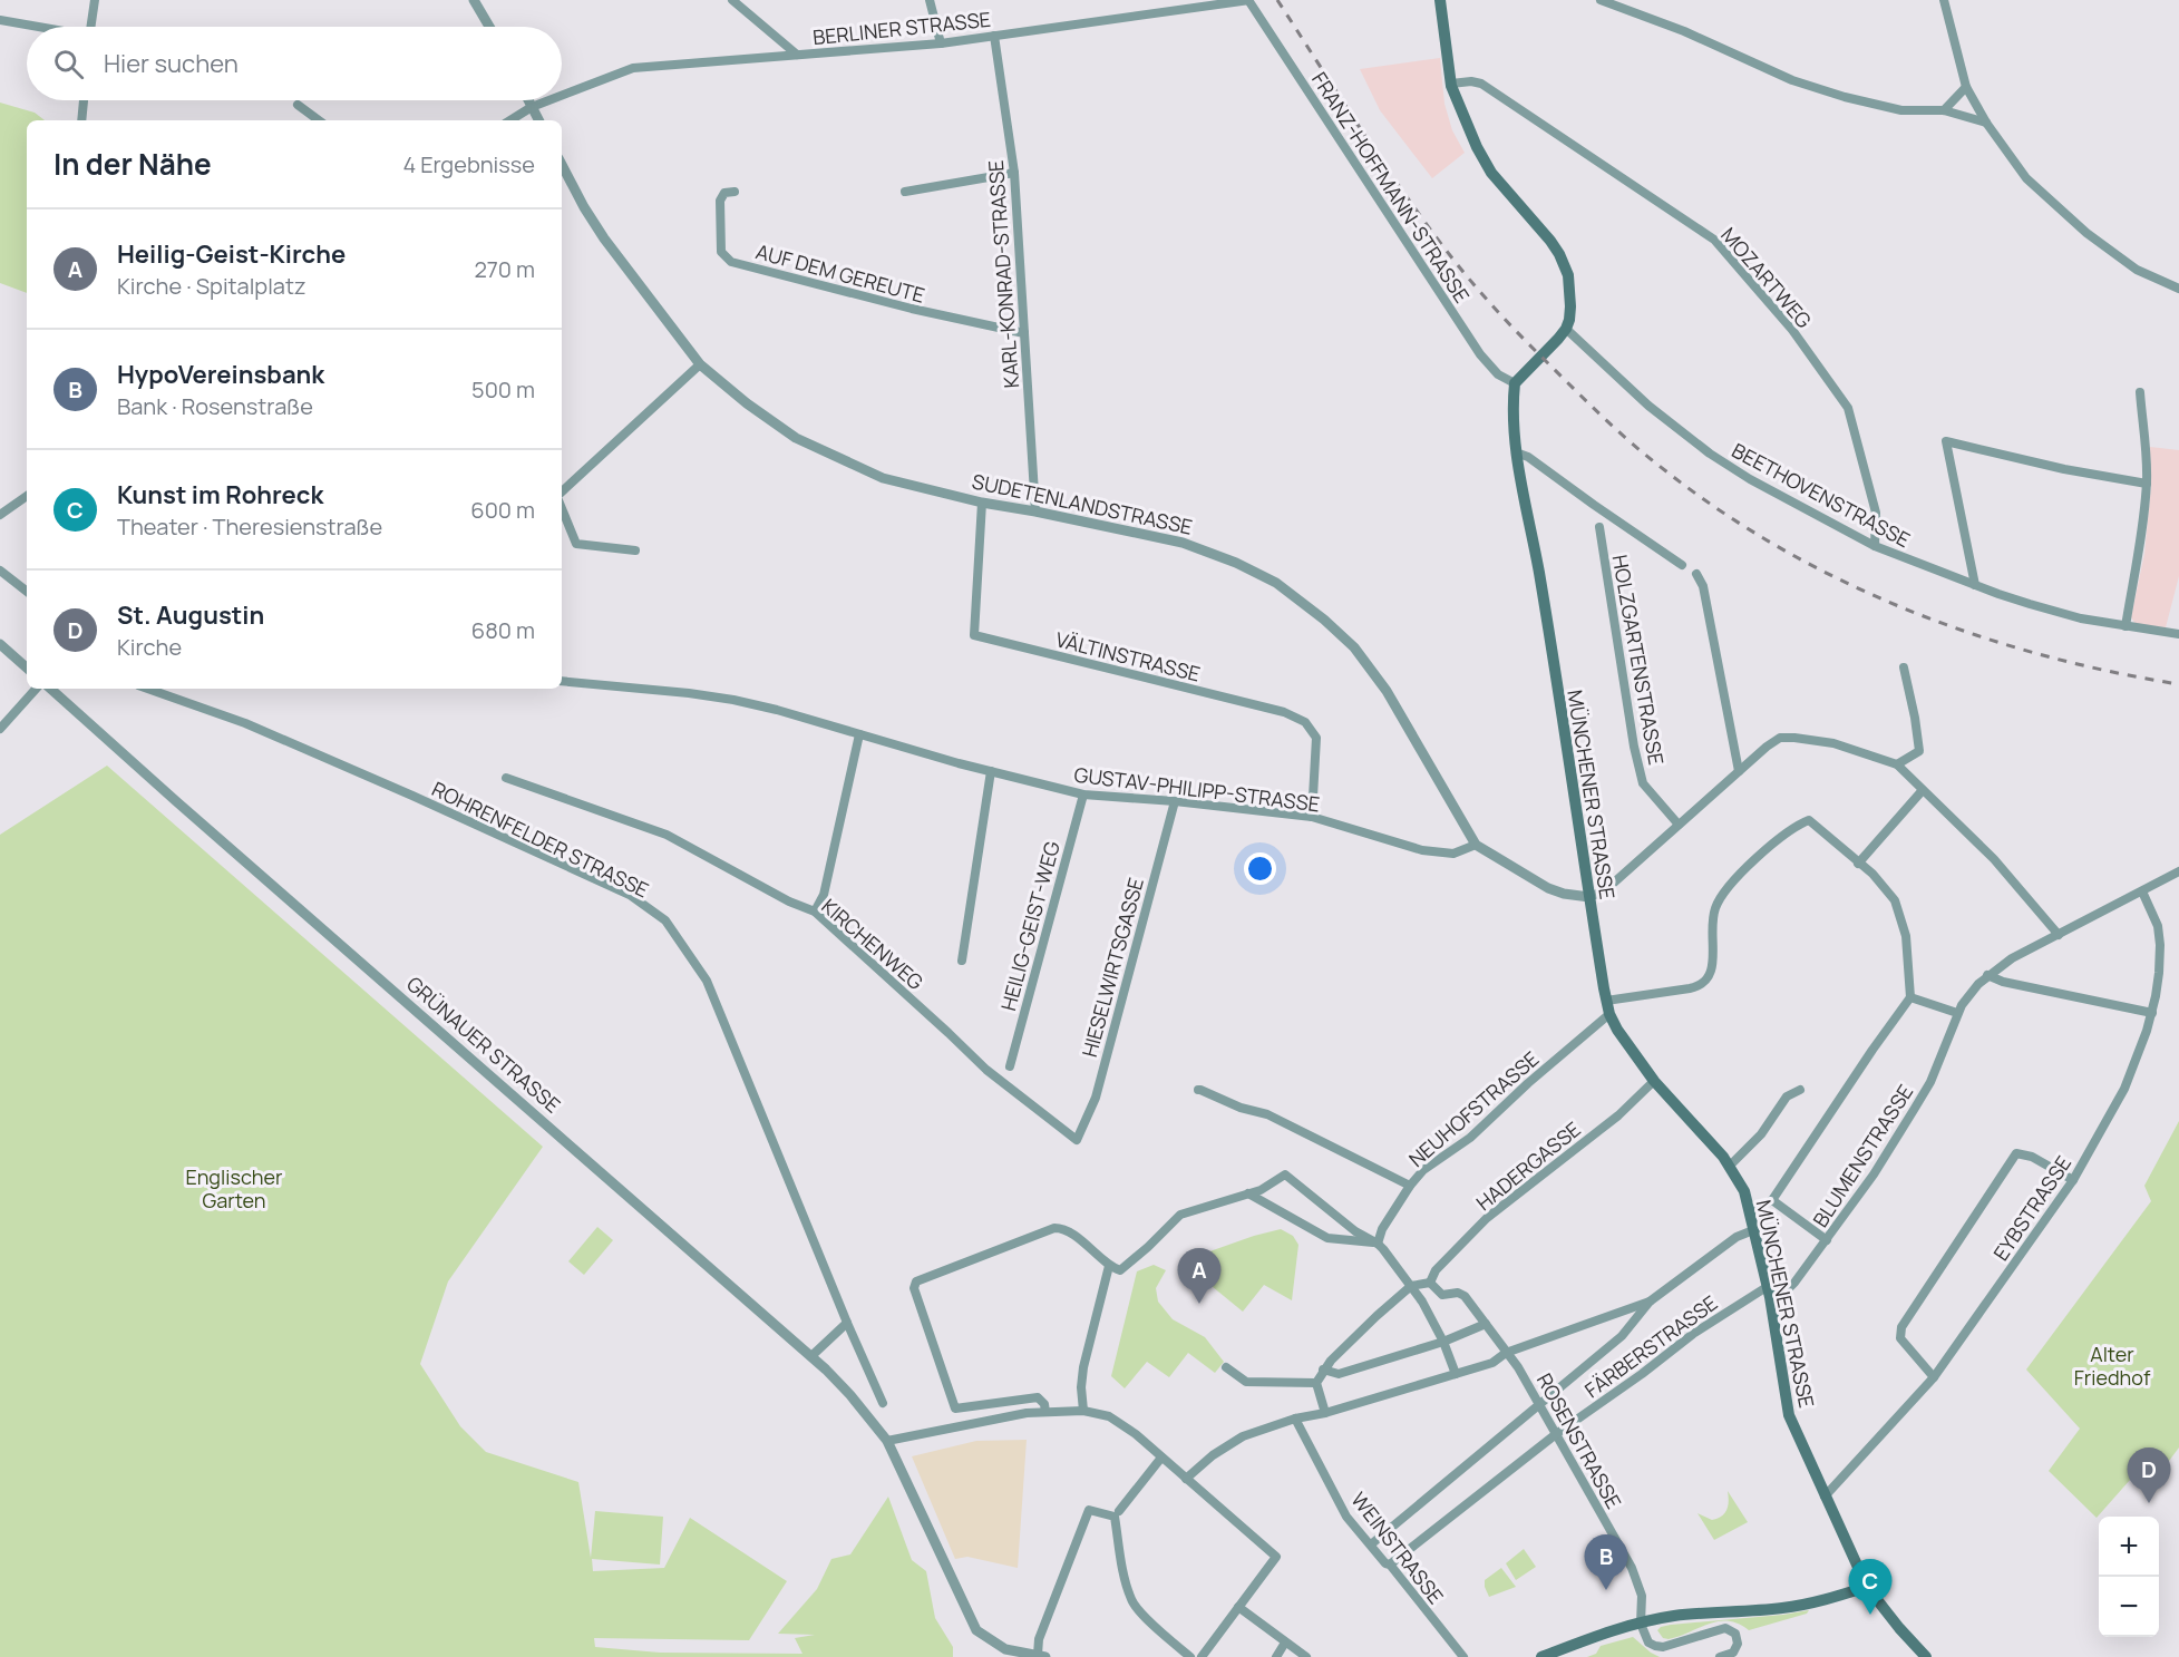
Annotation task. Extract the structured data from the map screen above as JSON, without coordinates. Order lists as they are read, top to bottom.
{
  "streets": {
    "main road": ["MÜNCHENER STRASSE"],
    "street": [
      "BERLINER STRASSE",
      "FRANZ-HOFFMANN-STRASSE",
      "AUF DEM GEREUTE",
      "KARL-KONRAD-STRASSE",
      "MOZARTWEG",
      "BEETHOVENSTRASSE",
      "SUDETENLANDSTRASSE",
      "VÄLTINSTRASSE",
      "HOLZGARTENSTRASSE",
      "GUSTAV-PHILIPP-STRASSE",
      "ROHRENFELDER STRASSE",
      "HEILIG-GEIST-WEG",
      "KIRCHENWEG",
      "HIESELWIRTSGASSE",
      "GRÜNAUER STRASSE",
      "NEUHOFSTRASSE",
      "BLUMENSTRASSE",
      "HADERGASSE",
      "EYBSTRASSE",
      "FÄRBERSTRASSE",
      "ROSENSTRASSE",
      "WEINSTRASSE"
    ]
  },
  "crossings": [
    ["BERLINER STRASSE", "FRANZ-HOFFMANN-STRASSE"],
    ["BERLINER STRASSE", "KARL-KONRAD-STRASSE"],
    ["FRANZ-HOFFMANN-STRASSE", "MÜNCHENER STRASSE"],
    ["AUF DEM GEREUTE", "KARL-KONRAD-STRASSE"],
    ["KARL-KONRAD-STRASSE", "SUDETENLANDSTRASSE"],
    ["MOZARTWEG", "BEETHOVENSTRASSE"],
    ["SUDETENLANDSTRASSE", "VÄLTINSTRASSE"],
    ["SUDETENLANDSTRASSE", "GUSTAV-PHILIPP-STRASSE"],
    ["SUDETENLANDSTRASSE", "MÜNCHENER STRASSE"],
    ["VÄLTINSTRASSE", "GUSTAV-PHILIPP-STRASSE"],
    ["GUSTAV-PHILIPP-STRASSE", "HEILIG-GEIST-WEG"],
    ["GUSTAV-PHILIPP-STRASSE", "HIESELWIRTSGASSE"],
    ["MÜNCHENER STRASSE", "NEUHOFSTRASSE"],
    ["MÜNCHENER STRASSE", "BLUMENSTRASSE"],
    ["MÜNCHENER STRASSE", "HADERGASSE"],
    ["MÜNCHENER STRASSE", "EYBSTRASSE"],
    ["MÜNCHENER STRASSE", "FÄRBERSTRASSE"],
    ["KIRCHENWEG", "HIESELWIRTSGASSE"],
    ["BLUMENSTRASSE", "EYBSTRASSE"],
    ["BLUMENSTRASSE", "FÄRBERSTRASSE"],
    ["HADERGASSE", "ROSENSTRASSE"],
    ["FÄRBERSTRASSE", "ROSENSTRASSE"],
    ["FÄRBERSTRASSE", "WEINSTRASSE"]
  ],
  "parks": ["Englischer Garten", "Alter Friedhof"],
  "page": {
    "search": "Hier suchen",
    "heading": ["In der Nähe", "4 Ergebnisse"],
    "list": [
      {
        "mark": "A",
        "name": "Heilig-Geist-Kirche",
        "note": "Kirche · Spitalplatz",
        "value": "270 m"
      },
      {
        "mark": "B",
        "name": "HypoVereinsbank",
        "note": "Bank · Rosenstraße",
        "value": "500 m"
      },
      {
        "mark": "C",
        "name": "Kunst im Rohreck",
        "note": "Theater · Theresienstraße",
        "value": "600 m"
      },
      {
        "mark": "D",
        "name": "St. Augustin",
        "note": "Kirche",
        "value": "680 m"
      }
    ],
    "pins": [
      "A",
      "D",
      "B",
      "C"
    ],
    "map_buttons": ["+", "−"]
  }
}
